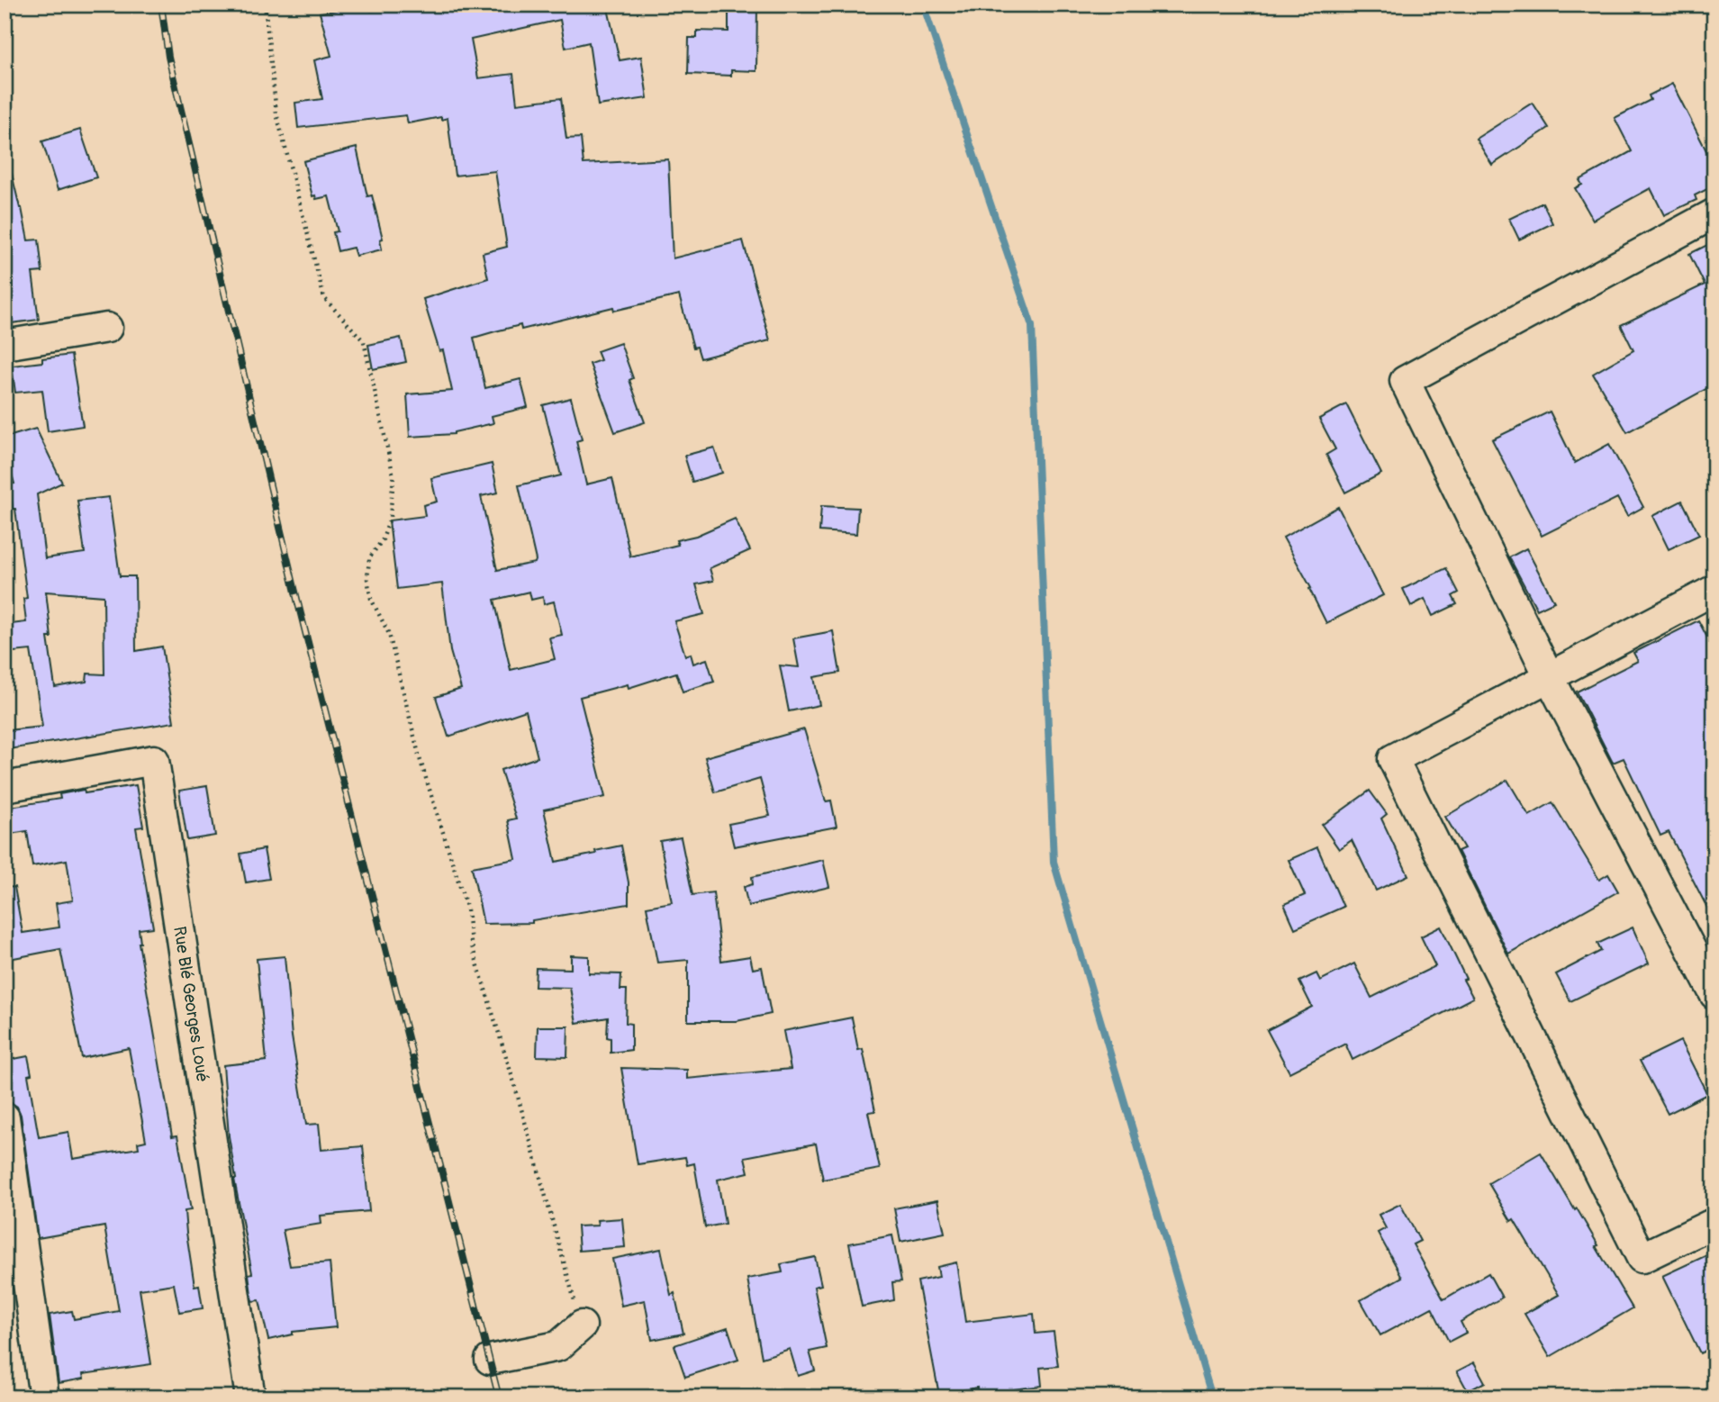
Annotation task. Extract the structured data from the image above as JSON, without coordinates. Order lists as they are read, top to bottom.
{
  "streets": {
    "street": ["Rue Blé Georges Loué"]
  }
}
